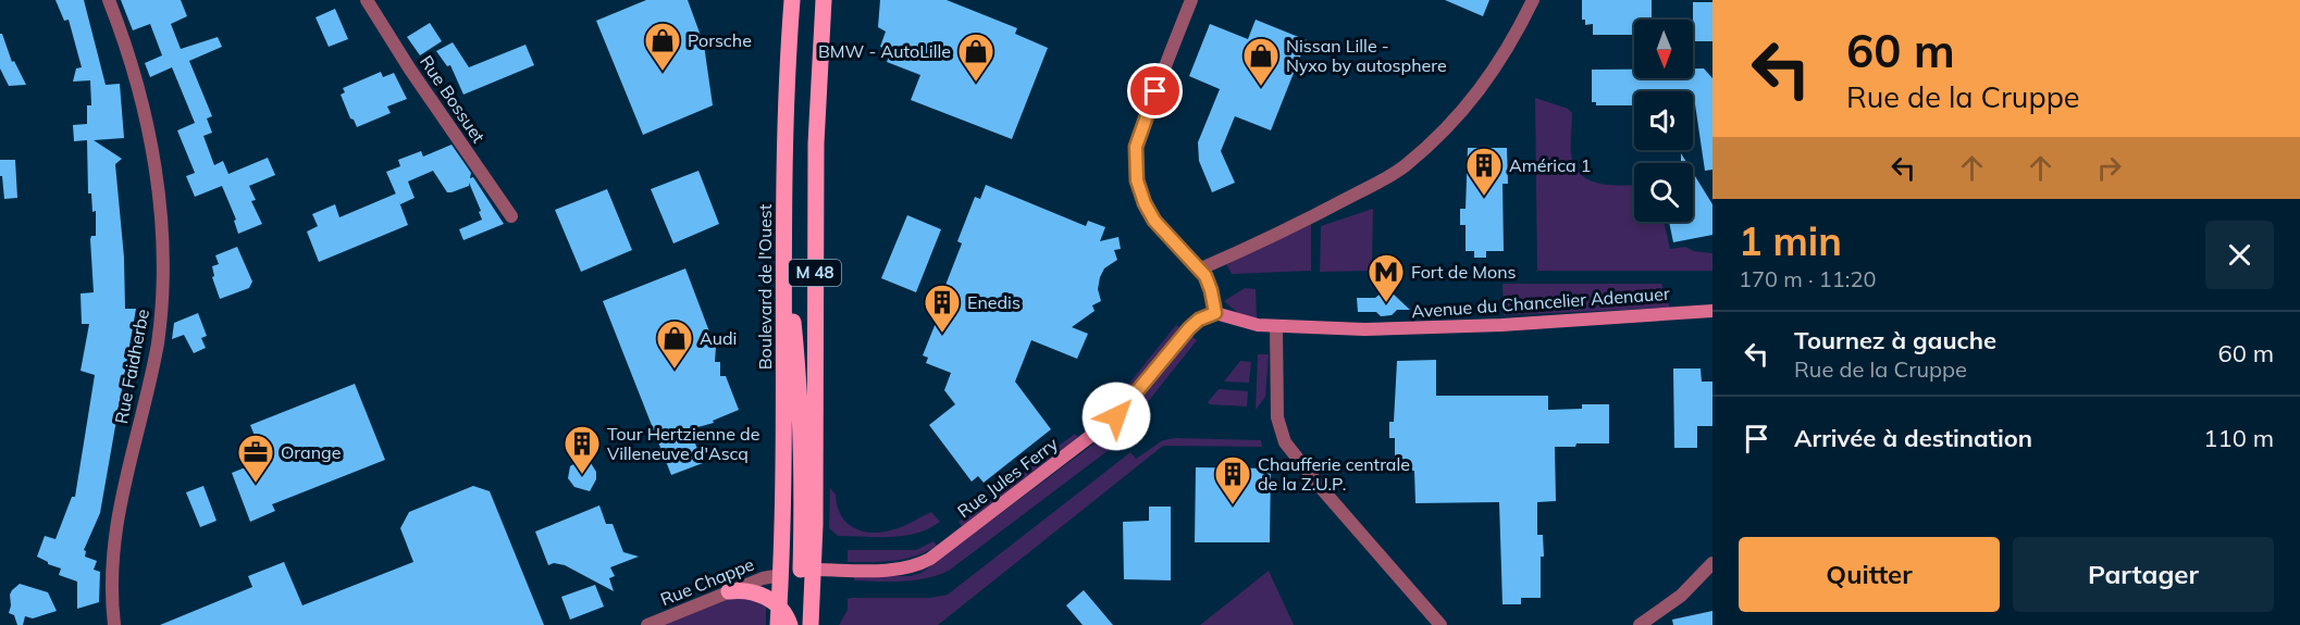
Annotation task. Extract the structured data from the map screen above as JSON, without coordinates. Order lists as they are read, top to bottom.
{
  "streets": {
    "main road": [
      "M 48",
      "Boulevard de l'Ouest",
      "Avenue du Chancelier Adenauer",
      "Rue Jules Ferry"
    ],
    "street": ["Rue Bossuet", "Rue Faidherbe", "Rue Chappe"]
  },
  "crossings": [
    ["M 48", "Rue Jules Ferry"],
    ["Boulevard de l'Ouest", "Rue Chappe"],
    ["Avenue du Chancelier Adenauer", "Rue Jules Ferry"]
  ],
  "places": {
    "shop": [
      "Porsche",
      "BMW - AutoLille",
      "Nissan Lille - Nyxo by autosphere",
      "Audi"
    ],
    "building": [
      "América 1",
      "Enedis",
      "Tour Hertzienne de Villeneuve d'Ascq",
      "Chaufferie centrale de la Z.U.P."
    ],
    "metro station": ["Fort de Mons"],
    "office": ["Orange"]
  },
  "north": "bottom",
  "page": {
    "turn": ["60 m", "Rue de la Cruppe"],
    "heading": ["1 min", "170 m · 11:20"],
    "list": [
      {
        "name": "Tournez à gauche",
        "note": "Rue de la Cruppe",
        "value": "60 m"
      },
      {
        "name": "Arrivée à destination",
        "value": "110 m"
      }
    ],
    "buttons": ["Quitter", "Partager"]
  }
}
